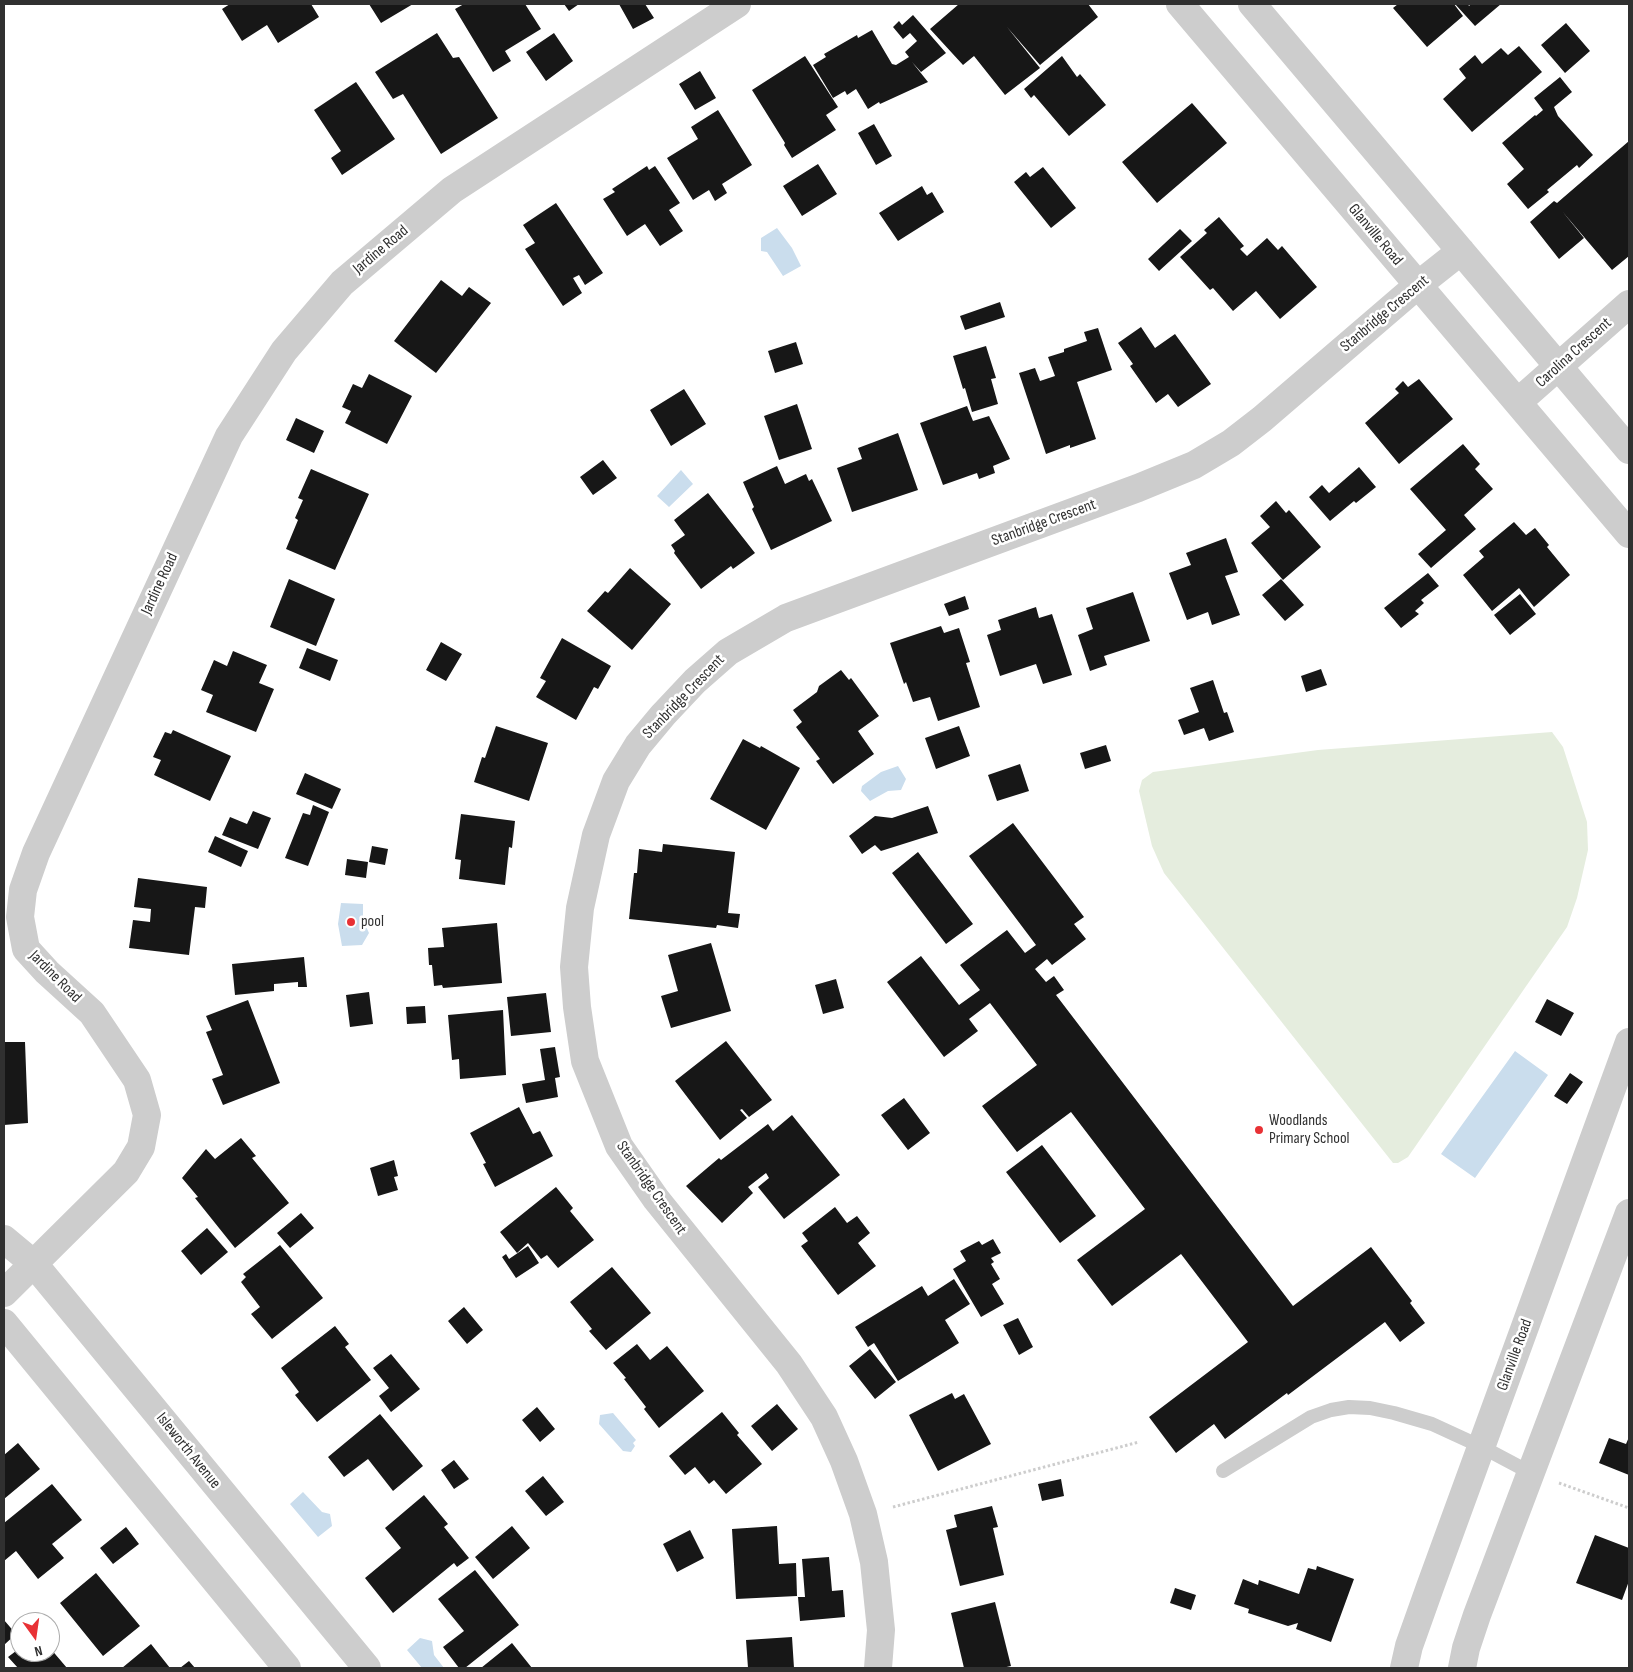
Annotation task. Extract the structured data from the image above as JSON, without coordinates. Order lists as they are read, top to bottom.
{
  "streets": {
    "street": [
      "Glanville Road",
      "Jardine Road",
      "Stanbridge Crescent",
      "Carolina Crescent",
      "Isleworth Avenue"
    ]
  },
  "crossings": [
    ["Glanville Road", "Stanbridge Crescent"],
    ["Glanville Road", "Carolina Crescent"],
    ["Jardine Road", "Isleworth Avenue"]
  ],
  "places": ["pool", "Woodlands Primary School"],
  "north": "bottom"
}
